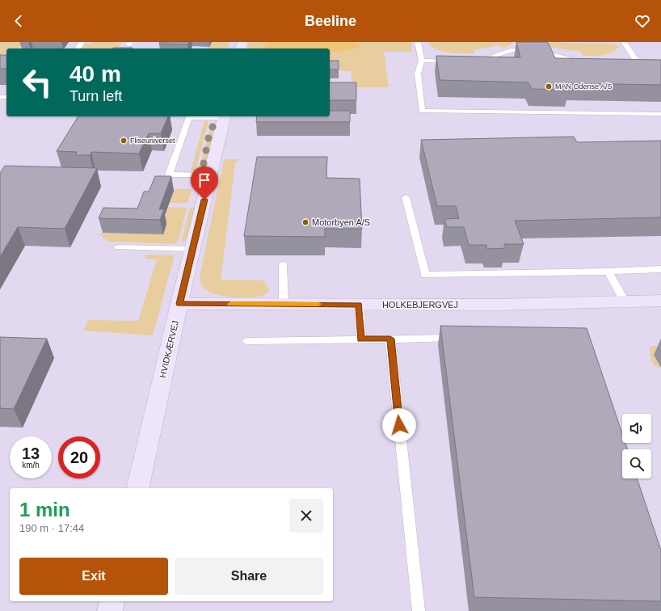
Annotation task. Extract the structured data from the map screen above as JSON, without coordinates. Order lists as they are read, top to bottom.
{
  "streets": {
    "street": ["HOLKEBJERGVEJ", "HVIDKÆRVEJ"]
  },
  "crossings": [
    ["HOLKEBJERGVEJ", "HVIDKÆRVEJ"]
  ],
  "places": ["MAN Odense A/S", "Fliseuniverset", "Motorbyen A/S"],
  "page": {
    "header": "Beeline",
    "turn": ["40 m", "Turn left"],
    "speed": "13 km/h",
    "limit": "20",
    "heading": ["1 min", "190 m · 17:44"],
    "buttons": ["Exit", "Share"]
  }
}
